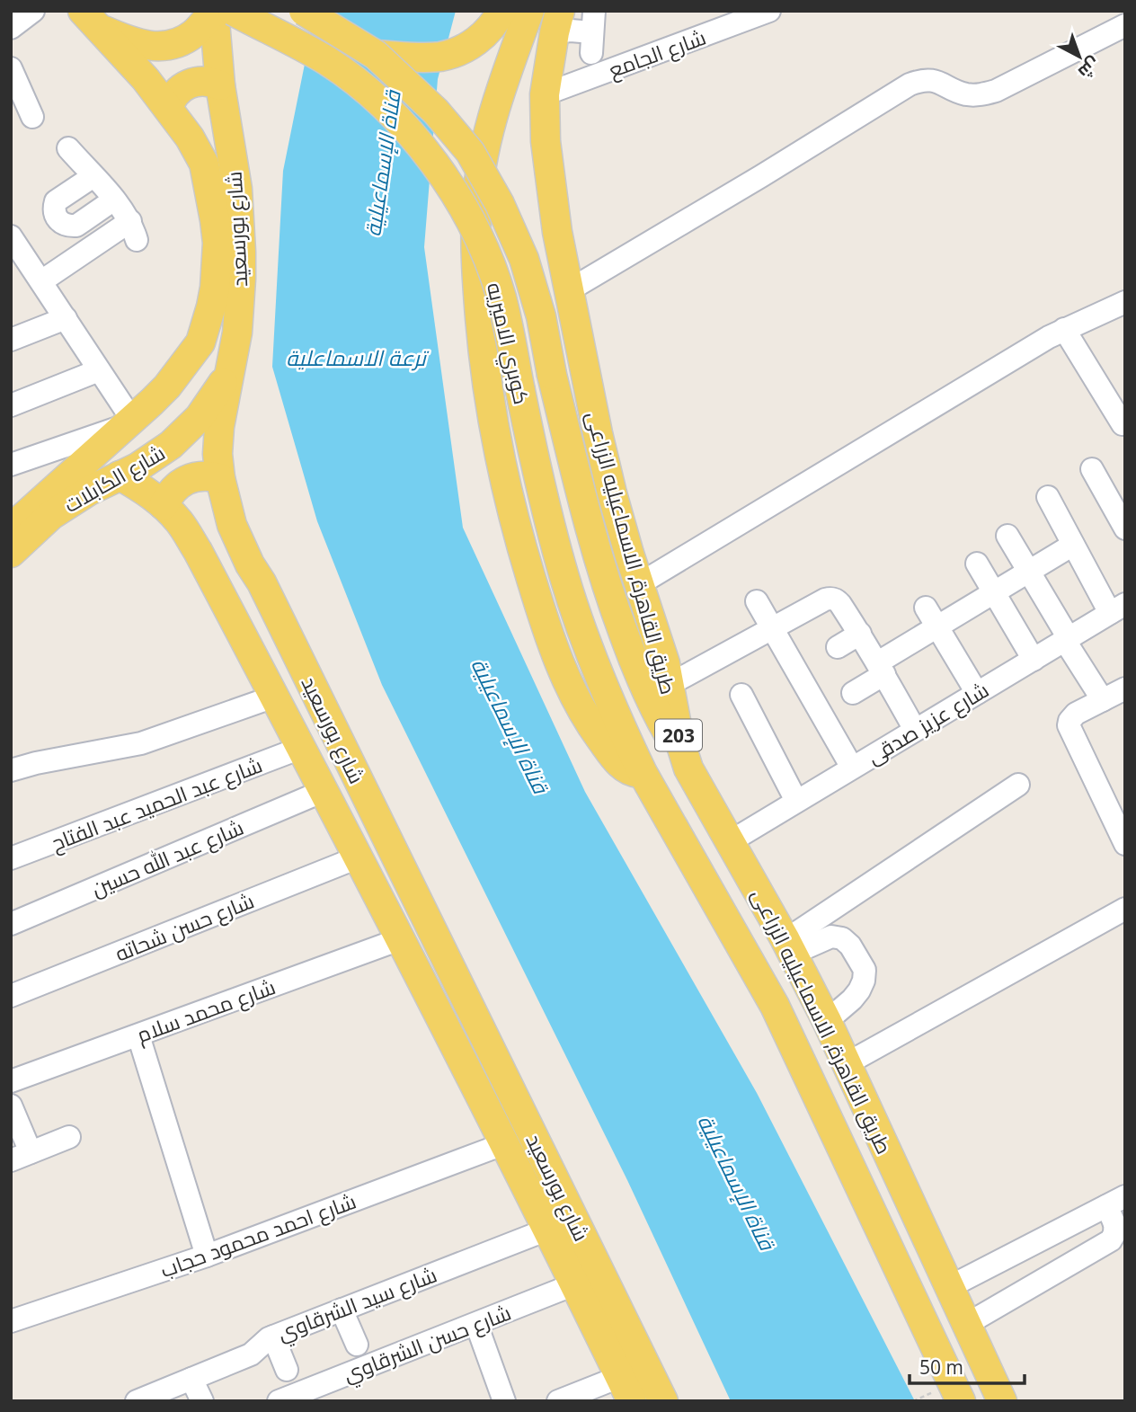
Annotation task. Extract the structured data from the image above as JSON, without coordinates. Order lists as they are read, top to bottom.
{
  "streets": {
    "main road": [
      "شارع بورسعيد",
      "كوبري الاميريه",
      "شارع الكابلات",
      "طريق القاهرة, الاسماعيليه الزراعى",
      "203"
    ],
    "street": [
      "شارع الجامع",
      "شارع عزيز صدقى",
      "شارع عبد الحميد عبد الفتاح",
      "شارع عبد الله حسين",
      "شارع حسن شحاته",
      "شارع محمد سلام",
      "شارع احمد محمود حجاب",
      "شارع سيد الشرقاوي",
      "شارع حسن الشرقاوي"
    ]
  },
  "crossings": [
    ["شارع الجامع", "طريق القاهرة, الاسماعيليه الزراعى"],
    ["شارع بورسعيد", "شارع الكابلات"],
    ["شارع بورسعيد", "شارع عبد الحميد عبد الفتاح"],
    ["شارع بورسعيد", "شارع عبد الله حسين"],
    ["شارع بورسعيد", "شارع حسن شحاته"],
    ["شارع بورسعيد", "شارع محمد سلام"],
    ["شارع بورسعيد", "شارع احمد محمود حجاب"],
    ["شارع بورسعيد", "شارع سيد الشرقاوي"],
    ["شارع بورسعيد", "شارع حسن الشرقاوي"],
    ["كوبري الاميريه", "طريق القاهرة, الاسماعيليه الزراعى"],
    ["كوبري الاميريه", "203"],
    ["طريق القاهرة, الاسماعيليه الزراعى", "شارع عزيز صدقى"],
    ["طريق القاهرة, الاسماعيليه الزراعى", "203"]
  ],
  "water": ["قناة الإسماعيلية", "ترعة الاسماعلية"],
  "scale_bar": "50 m",
  "north": "bottom right"
}
